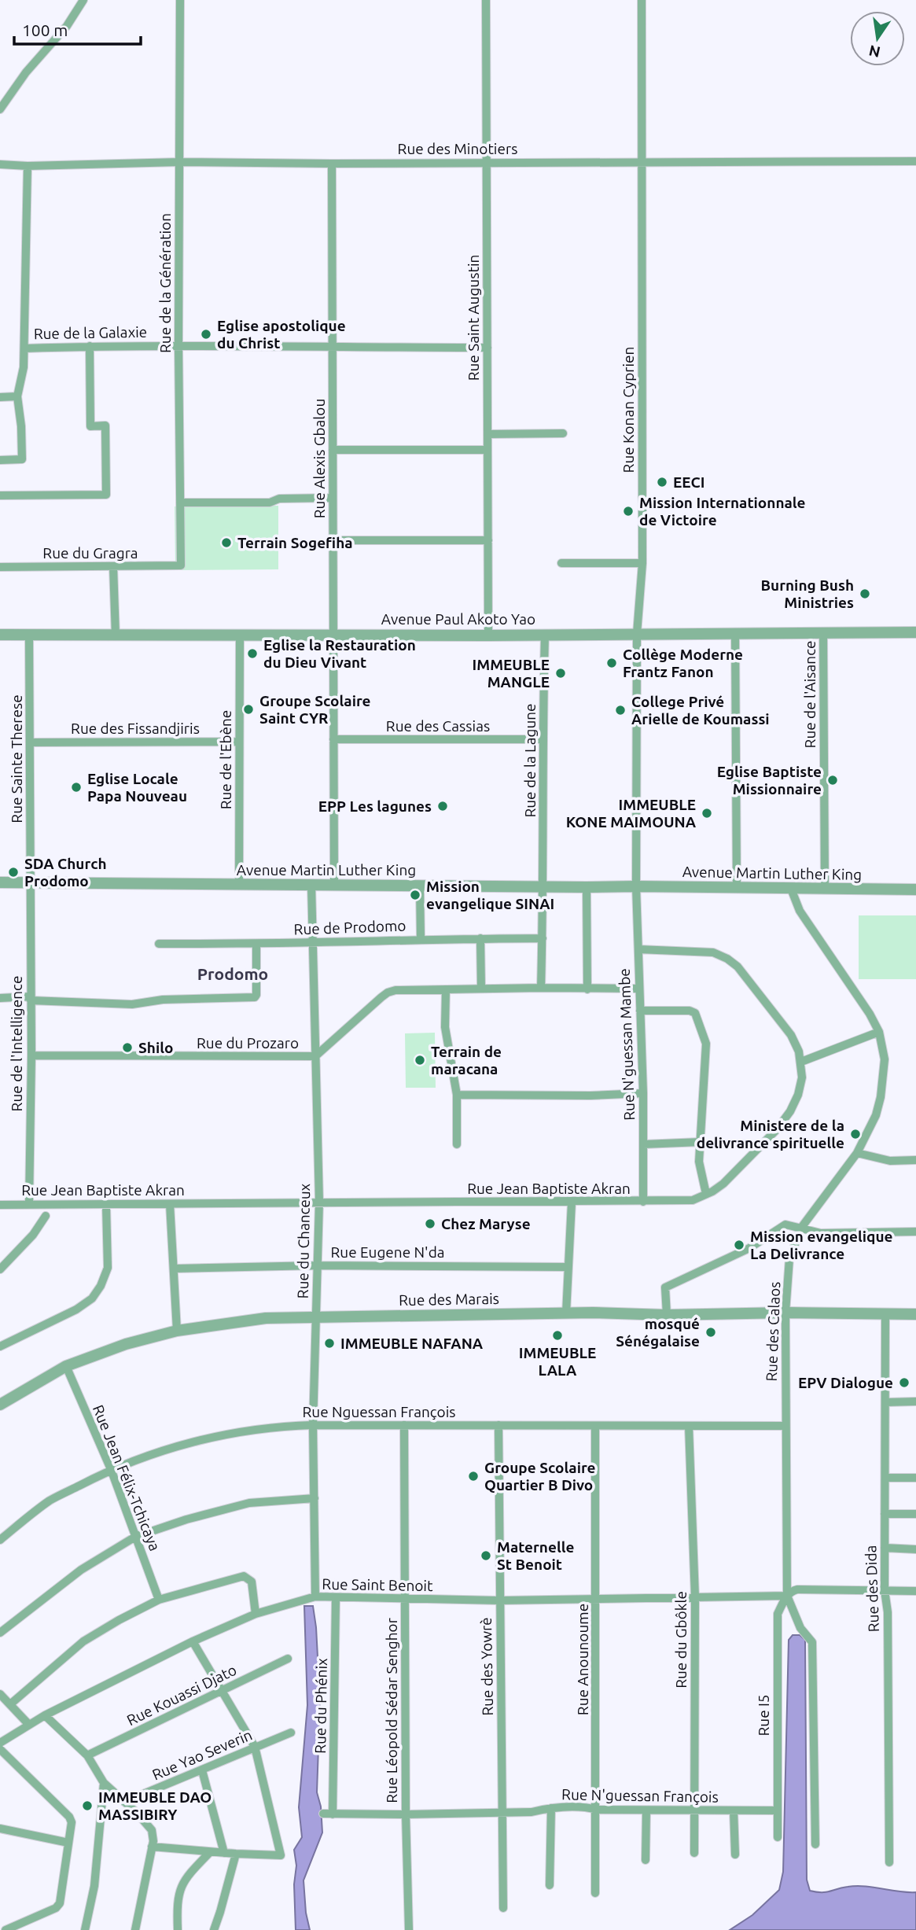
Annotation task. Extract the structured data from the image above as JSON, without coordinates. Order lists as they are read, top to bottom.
{
  "streets": {
    "street": [
      "Rue des Minotiers",
      "Rue de la Génération",
      "Rue Saint Augustin",
      "Rue de la Galaxie",
      "Rue Konan Cyprien",
      "Rue Alexis Gbalou",
      "Rue du Gragra",
      "Avenue Paul Akoto Yao",
      "Rue de l'Aisance",
      "Rue des Cassias",
      "Rue des Fissandjiris",
      "Rue Sainte Therese",
      "Rue de l'Ebène",
      "Rue de la Lagune",
      "Avenue Martin Luther King",
      "Rue de Prodomo",
      "Rue du Prozaro",
      "Rue de l'Intelligence",
      "Rue N'guessan Mambe",
      "Rue Jean Baptiste Akran",
      "Rue du Chanceux",
      "Rue Eugene N'da",
      "Rue des Marais",
      "Rue des Calaos",
      "Rue Nguessan François",
      "Rue Jean Félix-Tchicaya",
      "Rue Saint Benoit",
      "Rue des Dida",
      "Rue du Gbôkle",
      "Rue Anounoume",
      "Rue des Yowrè",
      "Rue Kouassi Djato",
      "Rue du Phénix",
      "Rue Léopold Sédar Senghor",
      "Rue I5",
      "Rue Yao Severin",
      "Rue N'guessan François"
    ]
  },
  "crossings": [
    ["Rue des Minotiers", "Rue de la Génération"],
    ["Rue des Minotiers", "Rue Saint Augustin"],
    ["Rue des Minotiers", "Rue Konan Cyprien"],
    ["Rue des Minotiers", "Rue Alexis Gbalou"],
    ["Rue de la Génération", "Rue de la Galaxie"],
    ["Rue de la Génération", "Rue du Gragra"],
    ["Rue Saint Augustin", "Rue de la Galaxie"],
    ["Rue Saint Augustin", "Avenue Paul Akoto Yao"],
    ["Rue de la Galaxie", "Rue Alexis Gbalou"],
    ["Rue Konan Cyprien", "Avenue Paul Akoto Yao"],
    ["Rue Konan Cyprien", "Avenue Martin Luther King"],
    ["Rue Konan Cyprien", "Rue N'guessan Mambe"],
    ["Rue Alexis Gbalou", "Avenue Paul Akoto Yao"],
    ["Rue Alexis Gbalou", "Rue des Cassias"],
    ["Rue Alexis Gbalou", "Avenue Martin Luther King"],
    ["Avenue Paul Akoto Yao", "Rue de l'Aisance"],
    ["Avenue Paul Akoto Yao", "Rue Sainte Therese"],
    ["Avenue Paul Akoto Yao", "Rue de l'Ebène"],
    ["Avenue Paul Akoto Yao", "Rue de la Lagune"],
    ["Rue de l'Aisance", "Avenue Martin Luther King"],
    ["Rue des Cassias", "Rue de la Lagune"],
    ["Rue des Fissandjiris", "Rue Sainte Therese"],
    ["Rue des Fissandjiris", "Rue de l'Ebène"],
    ["Rue Sainte Therese", "Avenue Martin Luther King"],
    ["Rue Sainte Therese", "Rue de l'Intelligence"],
    ["Rue de l'Ebène", "Avenue Martin Luther King"],
    ["Rue de la Lagune", "Avenue Martin Luther King"],
    ["Rue de la Lagune", "Rue de Prodomo"],
    ["Rue de la Lagune", "Rue du Prozaro"],
    ["Avenue Martin Luther King", "Rue de l'Intelligence"],
    ["Avenue Martin Luther King", "Rue N'guessan Mambe"],
    ["Avenue Martin Luther King", "Rue du Chanceux"],
    ["Avenue Martin Luther King", "Rue des Calaos"],
    ["Rue de Prodomo", "Rue du Chanceux"],
    ["Rue du Prozaro", "Rue de l'Intelligence"],
    ["Rue du Prozaro", "Rue N'guessan Mambe"],
    ["Rue du Prozaro", "Rue du Chanceux"],
    ["Rue de l'Intelligence", "Rue Jean Baptiste Akran"],
    ["Rue N'guessan Mambe", "Rue Jean Baptiste Akran"],
    ["Rue Jean Baptiste Akran", "Rue du Chanceux"],
    ["Rue du Chanceux", "Rue Eugene N'da"],
    ["Rue du Chanceux", "Rue des Marais"],
    ["Rue du Chanceux", "Rue Nguessan François"],
    ["Rue du Chanceux", "Rue Saint Benoit"],
    ["Rue des Marais", "Rue des Calaos"],
    ["Rue des Marais", "Rue Jean Félix-Tchicaya"],
    ["Rue des Marais", "Rue des Dida"],
    ["Rue des Calaos", "Rue Nguessan François"],
    ["Rue des Calaos", "Rue Saint Benoit"],
    ["Rue des Calaos", "Rue I5"],
    ["Rue Nguessan François", "Rue Jean Félix-Tchicaya"],
    ["Rue Nguessan François", "Rue du Gbôkle"],
    ["Rue Nguessan François", "Rue Anounoume"],
    ["Rue Nguessan François", "Rue des Yowrè"],
    ["Rue Nguessan François", "Rue Léopold Sédar Senghor"],
    ["Rue Saint Benoit", "Rue des Dida"],
    ["Rue Saint Benoit", "Rue du Gbôkle"],
    ["Rue Saint Benoit", "Rue Anounoume"],
    ["Rue Saint Benoit", "Rue des Yowrè"],
    ["Rue Saint Benoit", "Rue du Phénix"],
    ["Rue Saint Benoit", "Rue Léopold Sédar Senghor"],
    ["Rue Saint Benoit", "Rue I5"],
    ["Rue du Gbôkle", "Rue N'guessan François"],
    ["Rue Anounoume", "Rue N'guessan François"],
    ["Rue des Yowrè", "Rue N'guessan François"],
    ["Rue du Phénix", "Rue N'guessan François"],
    ["Rue Léopold Sédar Senghor", "Rue N'guessan François"],
    ["Rue I5", "Rue N'guessan François"]
  ],
  "districts": ["Prodomo"],
  "places": [
    "Eglise apostolique du Christ",
    "EECI",
    "Mission Internationnale de Victoire",
    "Terrain Sogefiha",
    "Burning Bush Ministries",
    "Eglise la Restauration du Dieu Vivant",
    "Collège Moderne Frantz Fanon",
    "IMMEUBLE MANGLE",
    "Groupe Scolaire Saint CYR",
    "College Privé Arielle de Koumassi",
    "Eglise Baptiste Missionnaire",
    "Eglise Locale Papa Nouveau",
    "EPP Les lagunes",
    "IMMEUBLE KONE MAIMOUNA",
    "SDA Church Prodomo",
    "Mission evangelique SINAI",
    "Shilo",
    "Terrain de maracana",
    "Ministere de la delivrance spirituelle",
    "Chez Maryse",
    "Mission evangelique La Delivrance",
    "mosqué Sénégalaise",
    "IMMEUBLE LALA",
    "IMMEUBLE NAFANA",
    "EPV Dialogue",
    "Groupe Scolaire Quartier B Divo",
    "Maternelle St Benoit",
    "IMMEUBLE DAO MASSIBIRY"
  ],
  "scale_bar": "100 m",
  "north": "bottom"
}
